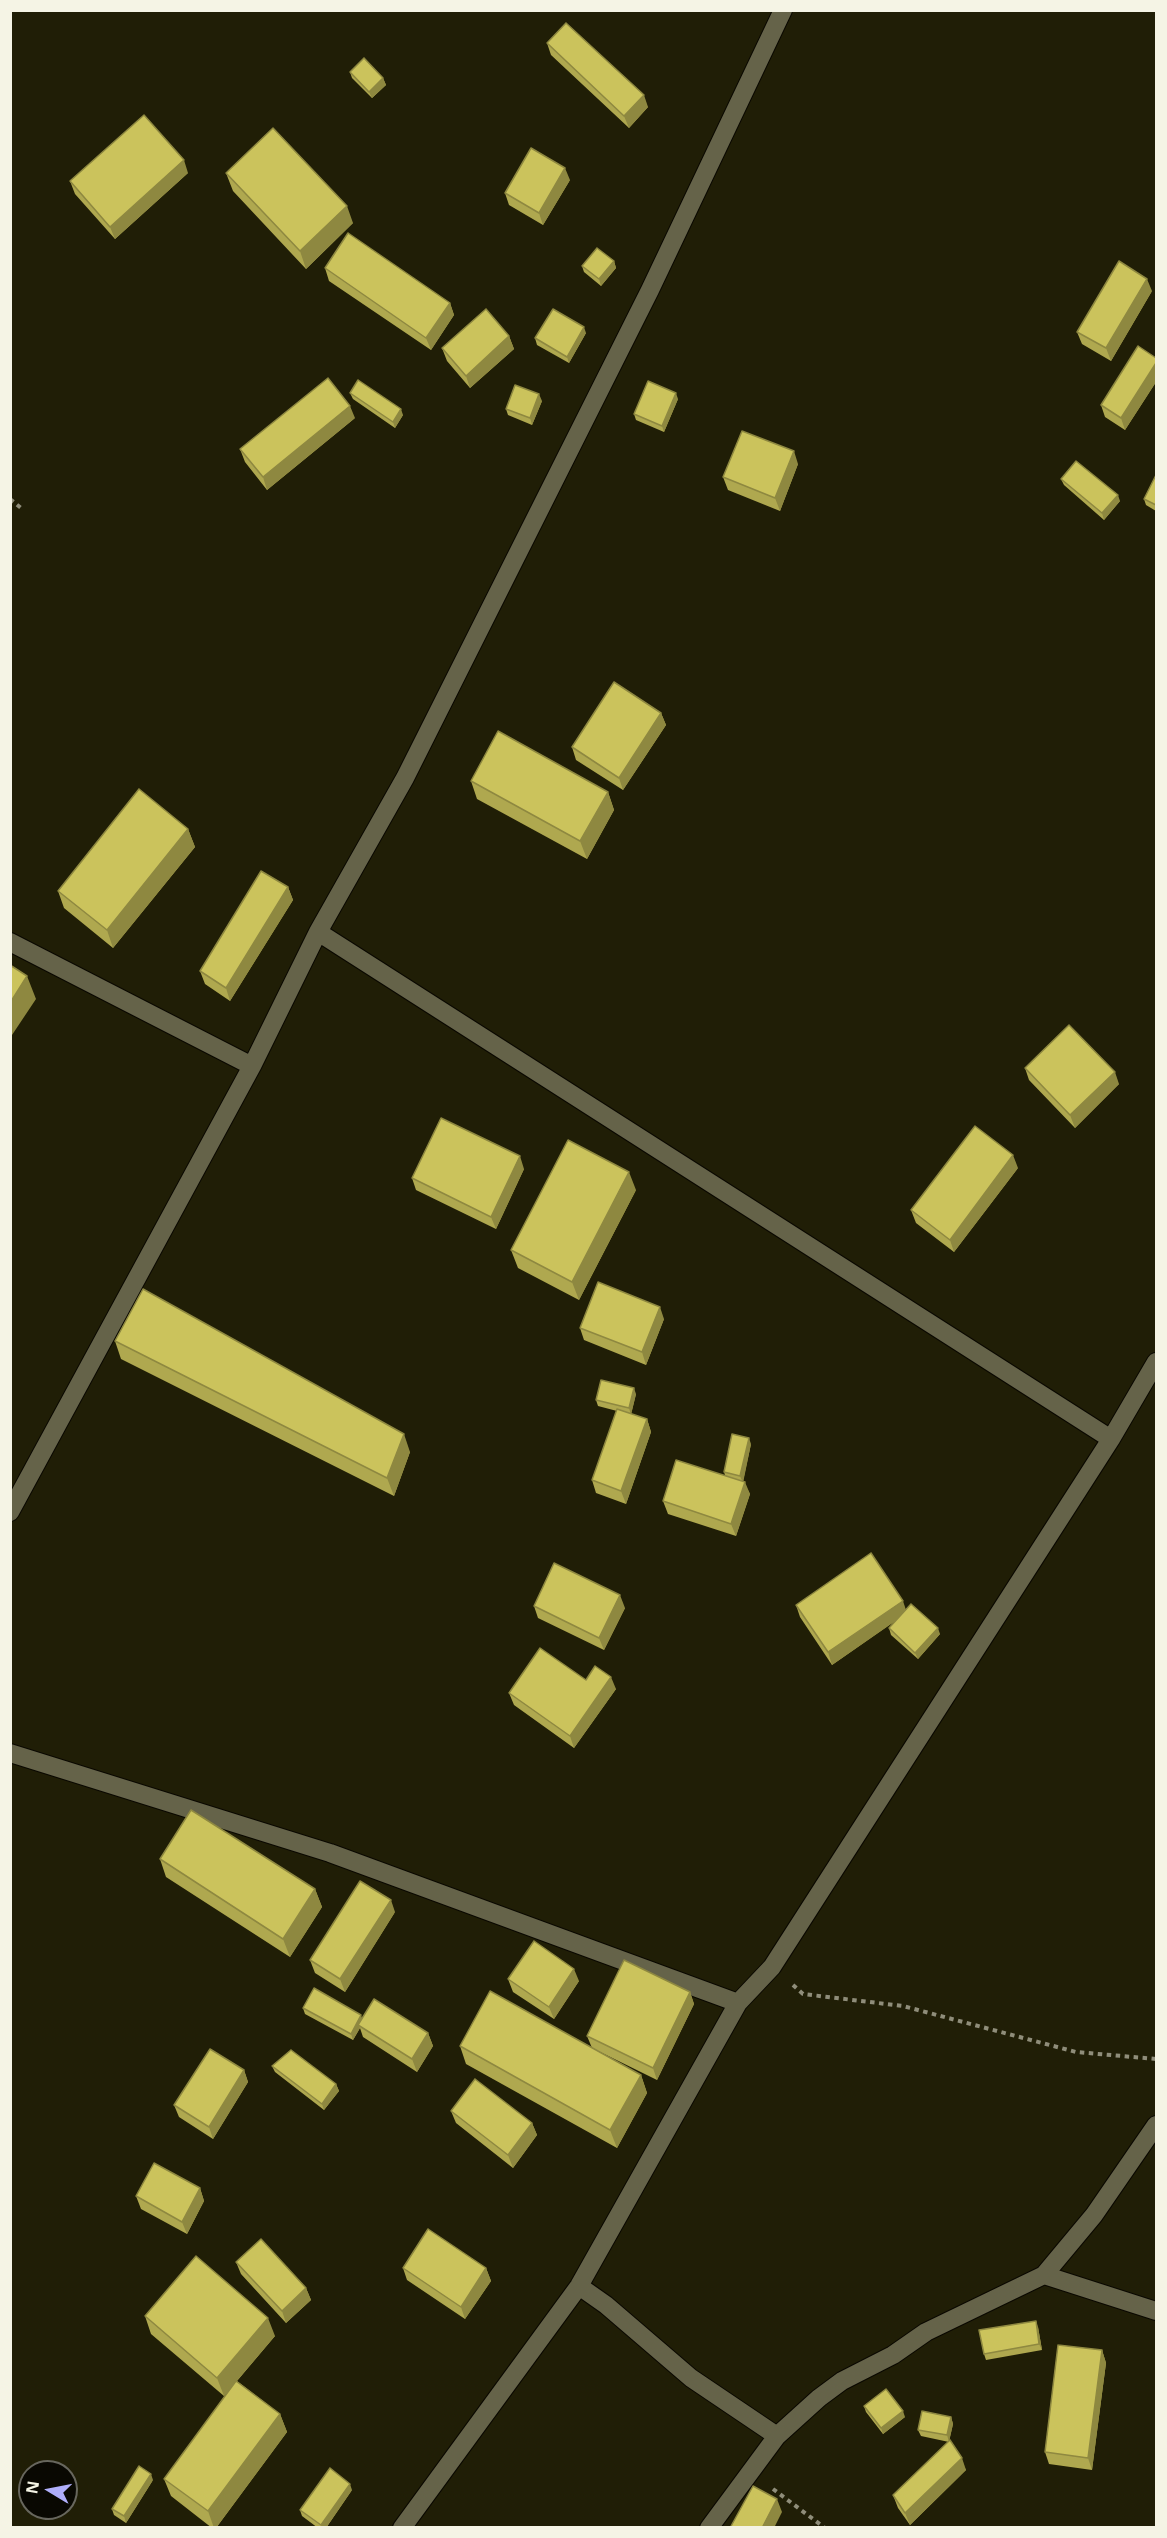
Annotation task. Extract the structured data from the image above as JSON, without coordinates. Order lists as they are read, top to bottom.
{
  "north": "left"
}
